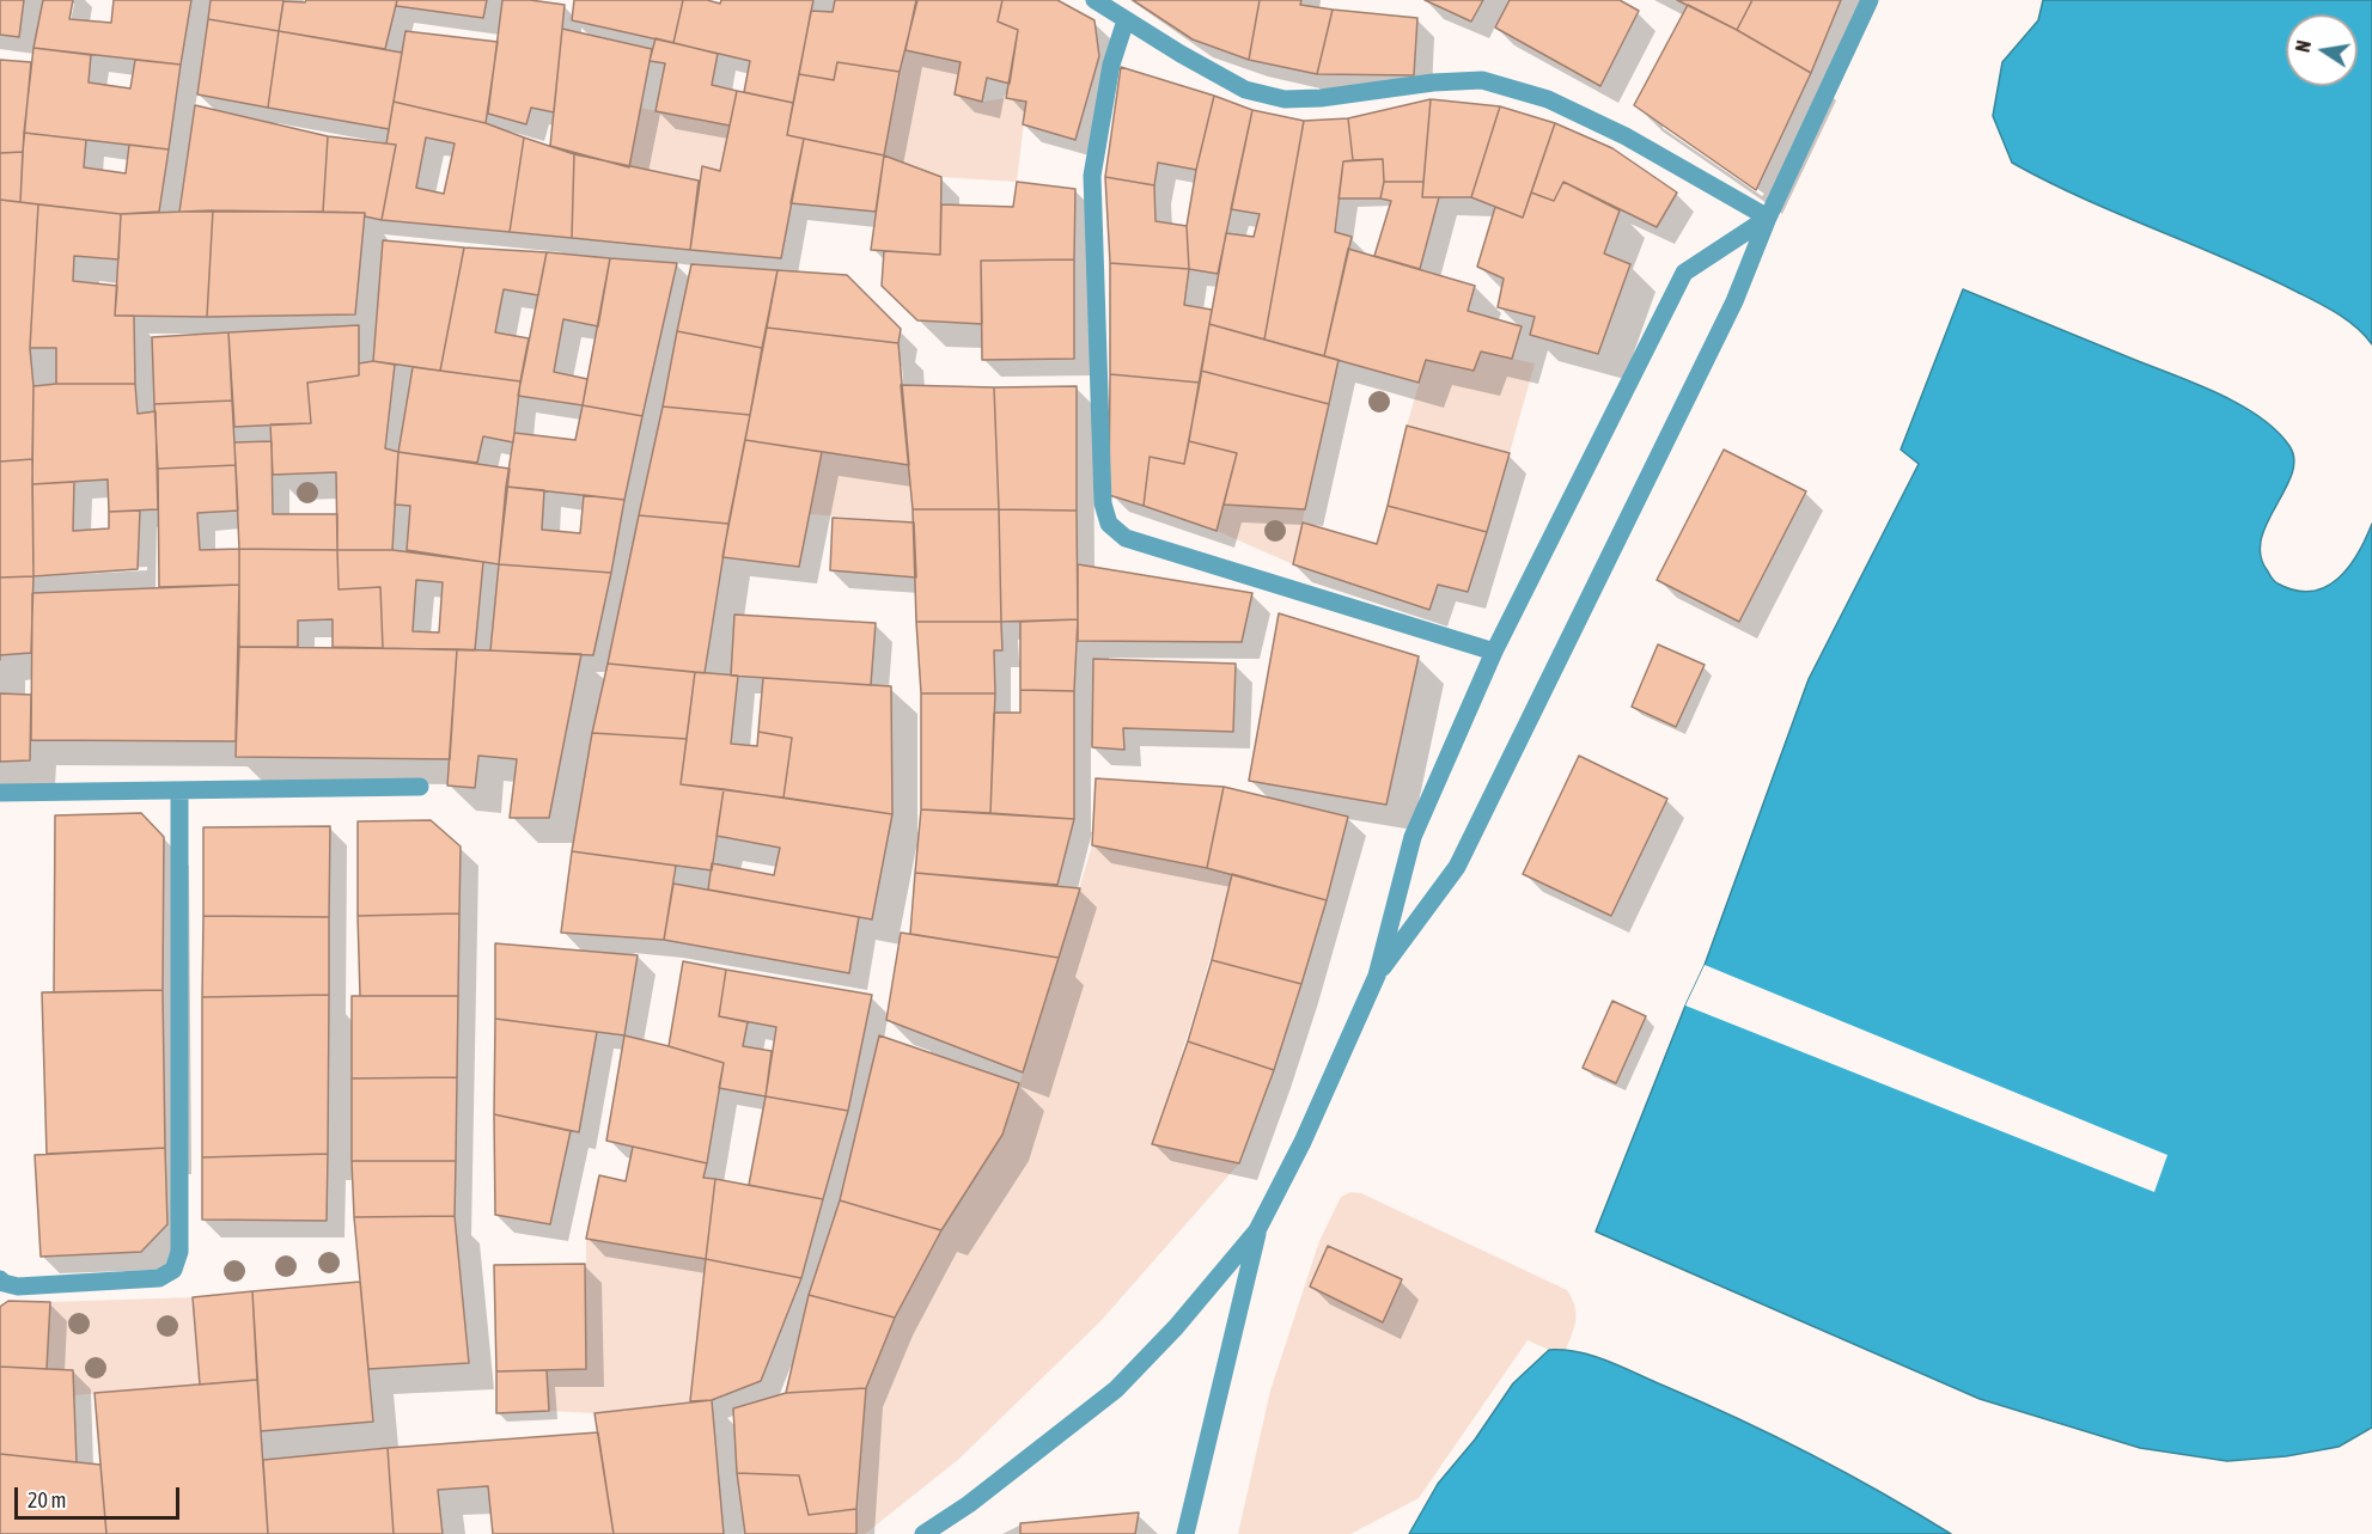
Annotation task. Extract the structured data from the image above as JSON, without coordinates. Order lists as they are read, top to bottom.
{
  "scale_bar": "20 m",
  "north": "left"
}
